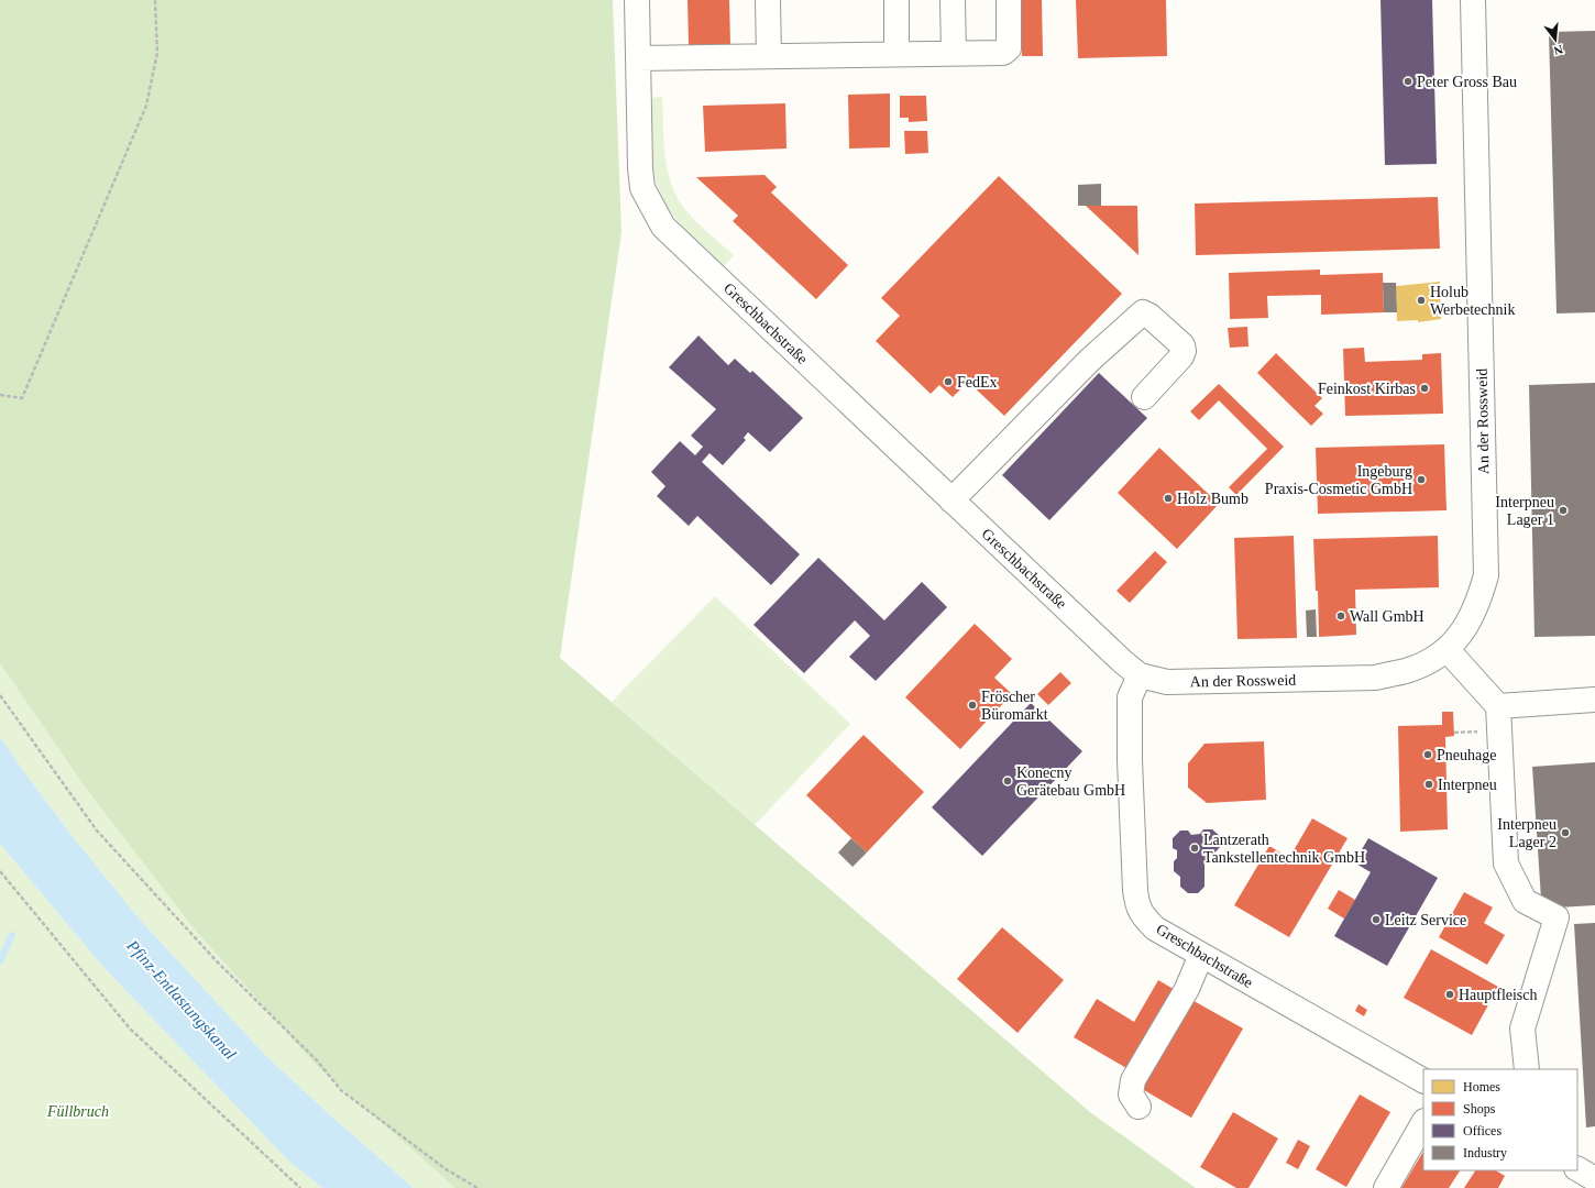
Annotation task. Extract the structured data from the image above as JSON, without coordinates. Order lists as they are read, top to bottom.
{
  "streets": {
    "street": ["Greschbachstraße", "An der Rossweid"]
  },
  "crossings": [
    ["Greschbachstraße", "An der Rossweid"]
  ],
  "water": ["Pfinz-Entlastungskanal"],
  "parks": ["Füllbruch"],
  "places": [
    "Peter Gross Bau",
    "Holub Werbetechnik",
    "FedEx",
    "Feinkost Kirbas",
    "Ingeburg Praxis-Cosmetic GmbH",
    "Holz Bumb",
    "Interpneu Lager 1",
    "Wall GmbH",
    "Fröscher Büromarkt",
    "Pneuhage",
    "Konecny Gerätebau GmbH",
    "Interpneu",
    "Interpneu Lager 2",
    "Lantzerath Tankstellentechnik GmbH",
    "Leitz Service",
    "Hauptfleisch"
  ],
  "legend": [
    "Homes",
    "Shops",
    "Offices",
    "Industry"
  ],
  "north": "bottom"
}
